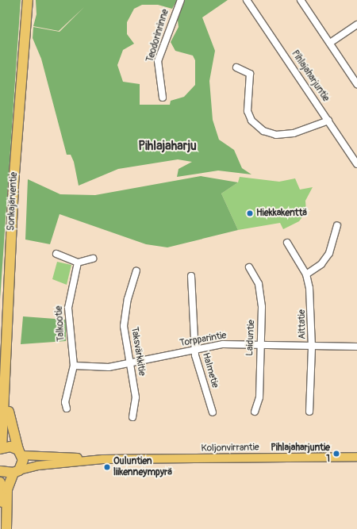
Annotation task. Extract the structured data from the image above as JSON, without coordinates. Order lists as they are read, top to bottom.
{
  "streets": {
    "highway": ["Sonkajärventie"],
    "main road": ["Koljonvirrantie"],
    "street": [
      "Teodorinrinne",
      "Pihlajaharjuntie",
      "Talkootie",
      "Aittatie",
      "Laiduntie",
      "Torpparintie",
      "Taksvärkkitie",
      "Halmetie"
    ]
  },
  "crossings": [
    ["Sonkajärventie", "Koljonvirrantie"],
    ["Talkootie", "Torpparintie"],
    ["Aittatie", "Torpparintie"],
    ["Laiduntie", "Torpparintie"],
    ["Torpparintie", "Taksvärkkitie"],
    ["Torpparintie", "Halmetie"]
  ],
  "districts": ["Pihlajaharju"],
  "places": ["Hiekkakenttä", "Pihlajaharjuntie 1", "Ouluntien liikenneympyrä"]
}
